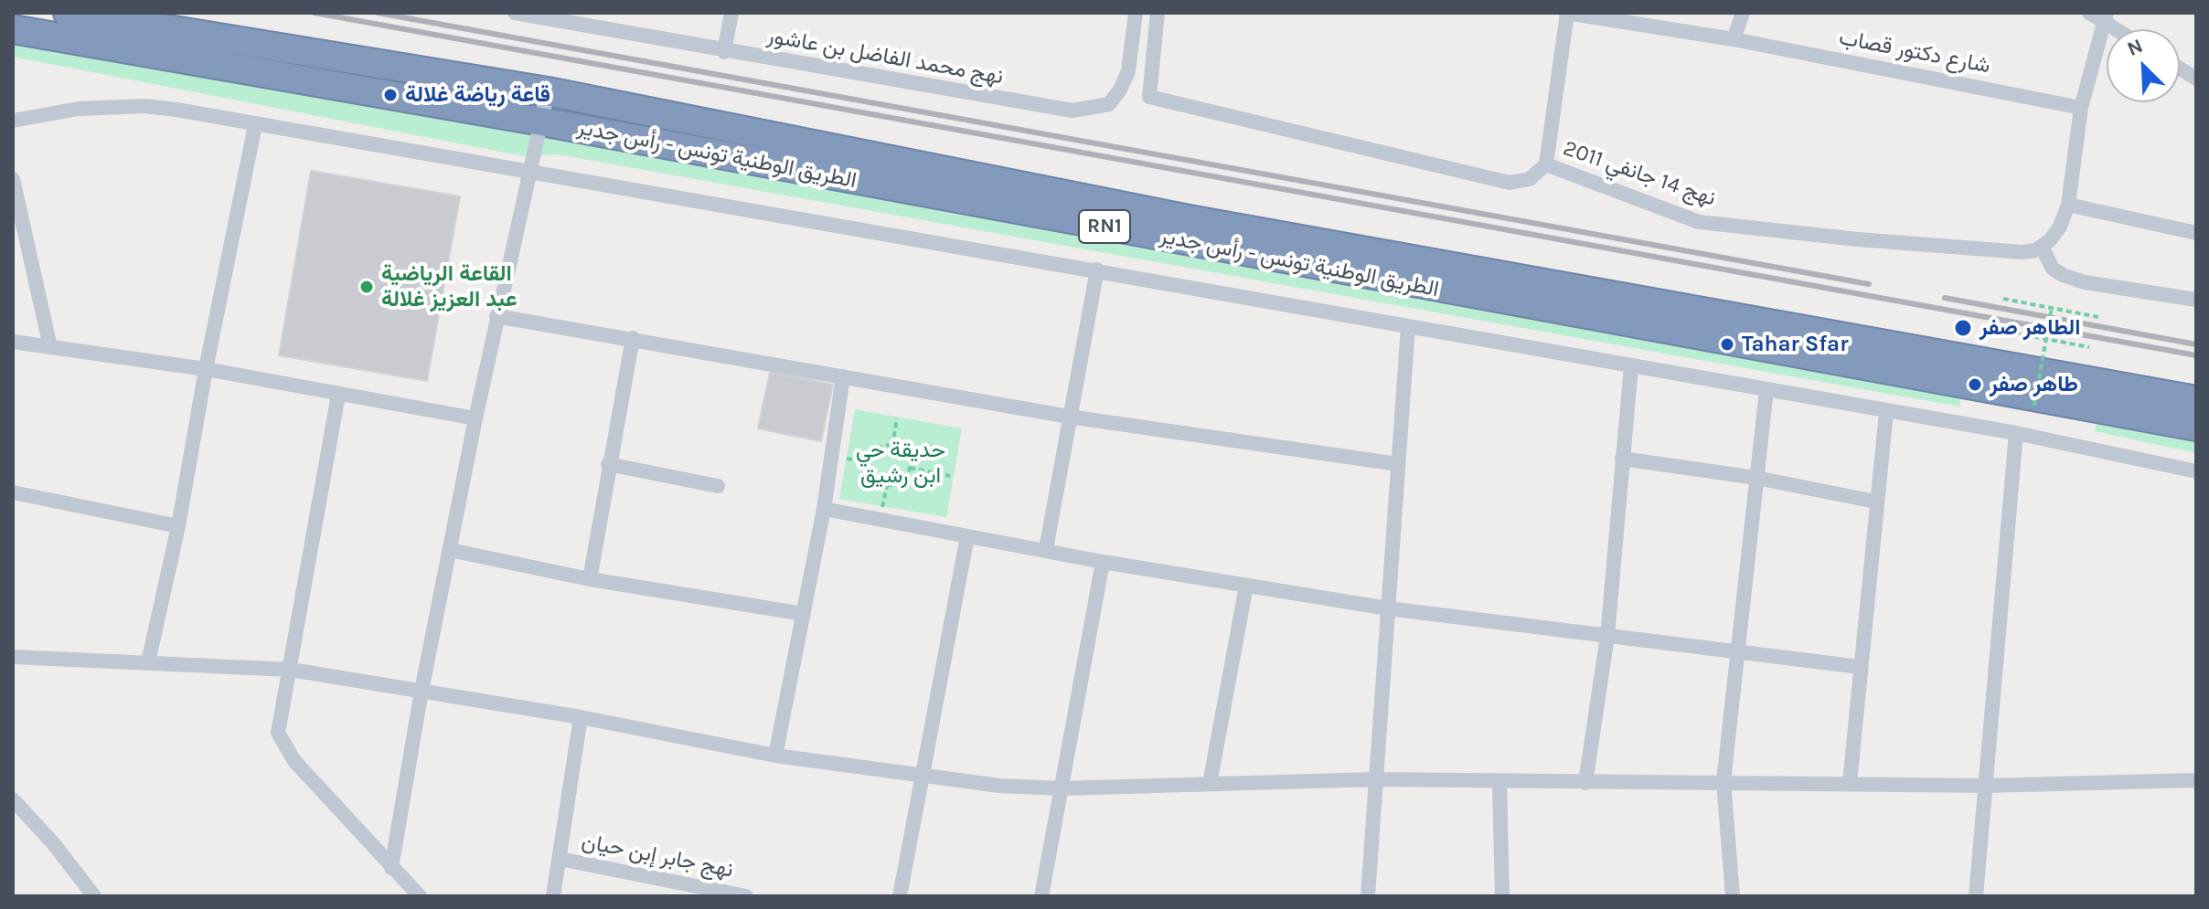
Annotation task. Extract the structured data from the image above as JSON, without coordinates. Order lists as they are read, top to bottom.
{
  "streets": {
    "highway": ["الطريق الوطنية تونس - رأس جدير", "RN1"],
    "street": [
      "شارع دكتور قصاب",
      "نهج محمد الفاضل بن عاشور",
      "نهج 14 جانفي 2011",
      "نهج جابر إبن حيان"
    ]
  },
  "parks": ["حديقة حي ابن رشيق"],
  "places": [
    "قاعة رياضة غلالة",
    "القاعة الرياضية عبد العزيز غلالة",
    "الطاهر صفر",
    "Tahar Sfar",
    "طاهر صفر"
  ],
  "north": "top left"
}
